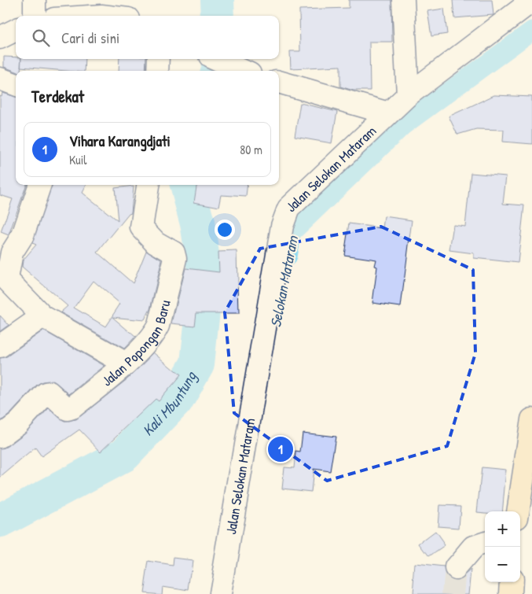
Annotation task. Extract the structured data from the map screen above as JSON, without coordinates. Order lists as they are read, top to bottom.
{
  "streets": {
    "street": ["Jalan Selokan Mataram", "Jalan Popongan Baru"]
  },
  "water": ["Selokan Mataram", "Kali Mbuntung"],
  "page": {
    "search": "Cari di sini",
    "heading": "Terdekat",
    "list": [
      {
        "mark": "1",
        "name": "Vihara Karangdjati",
        "note": "Kuil",
        "value": "80 m"
      }
    ],
    "pins": "1",
    "map_buttons": ["+", "−"]
  }
}
